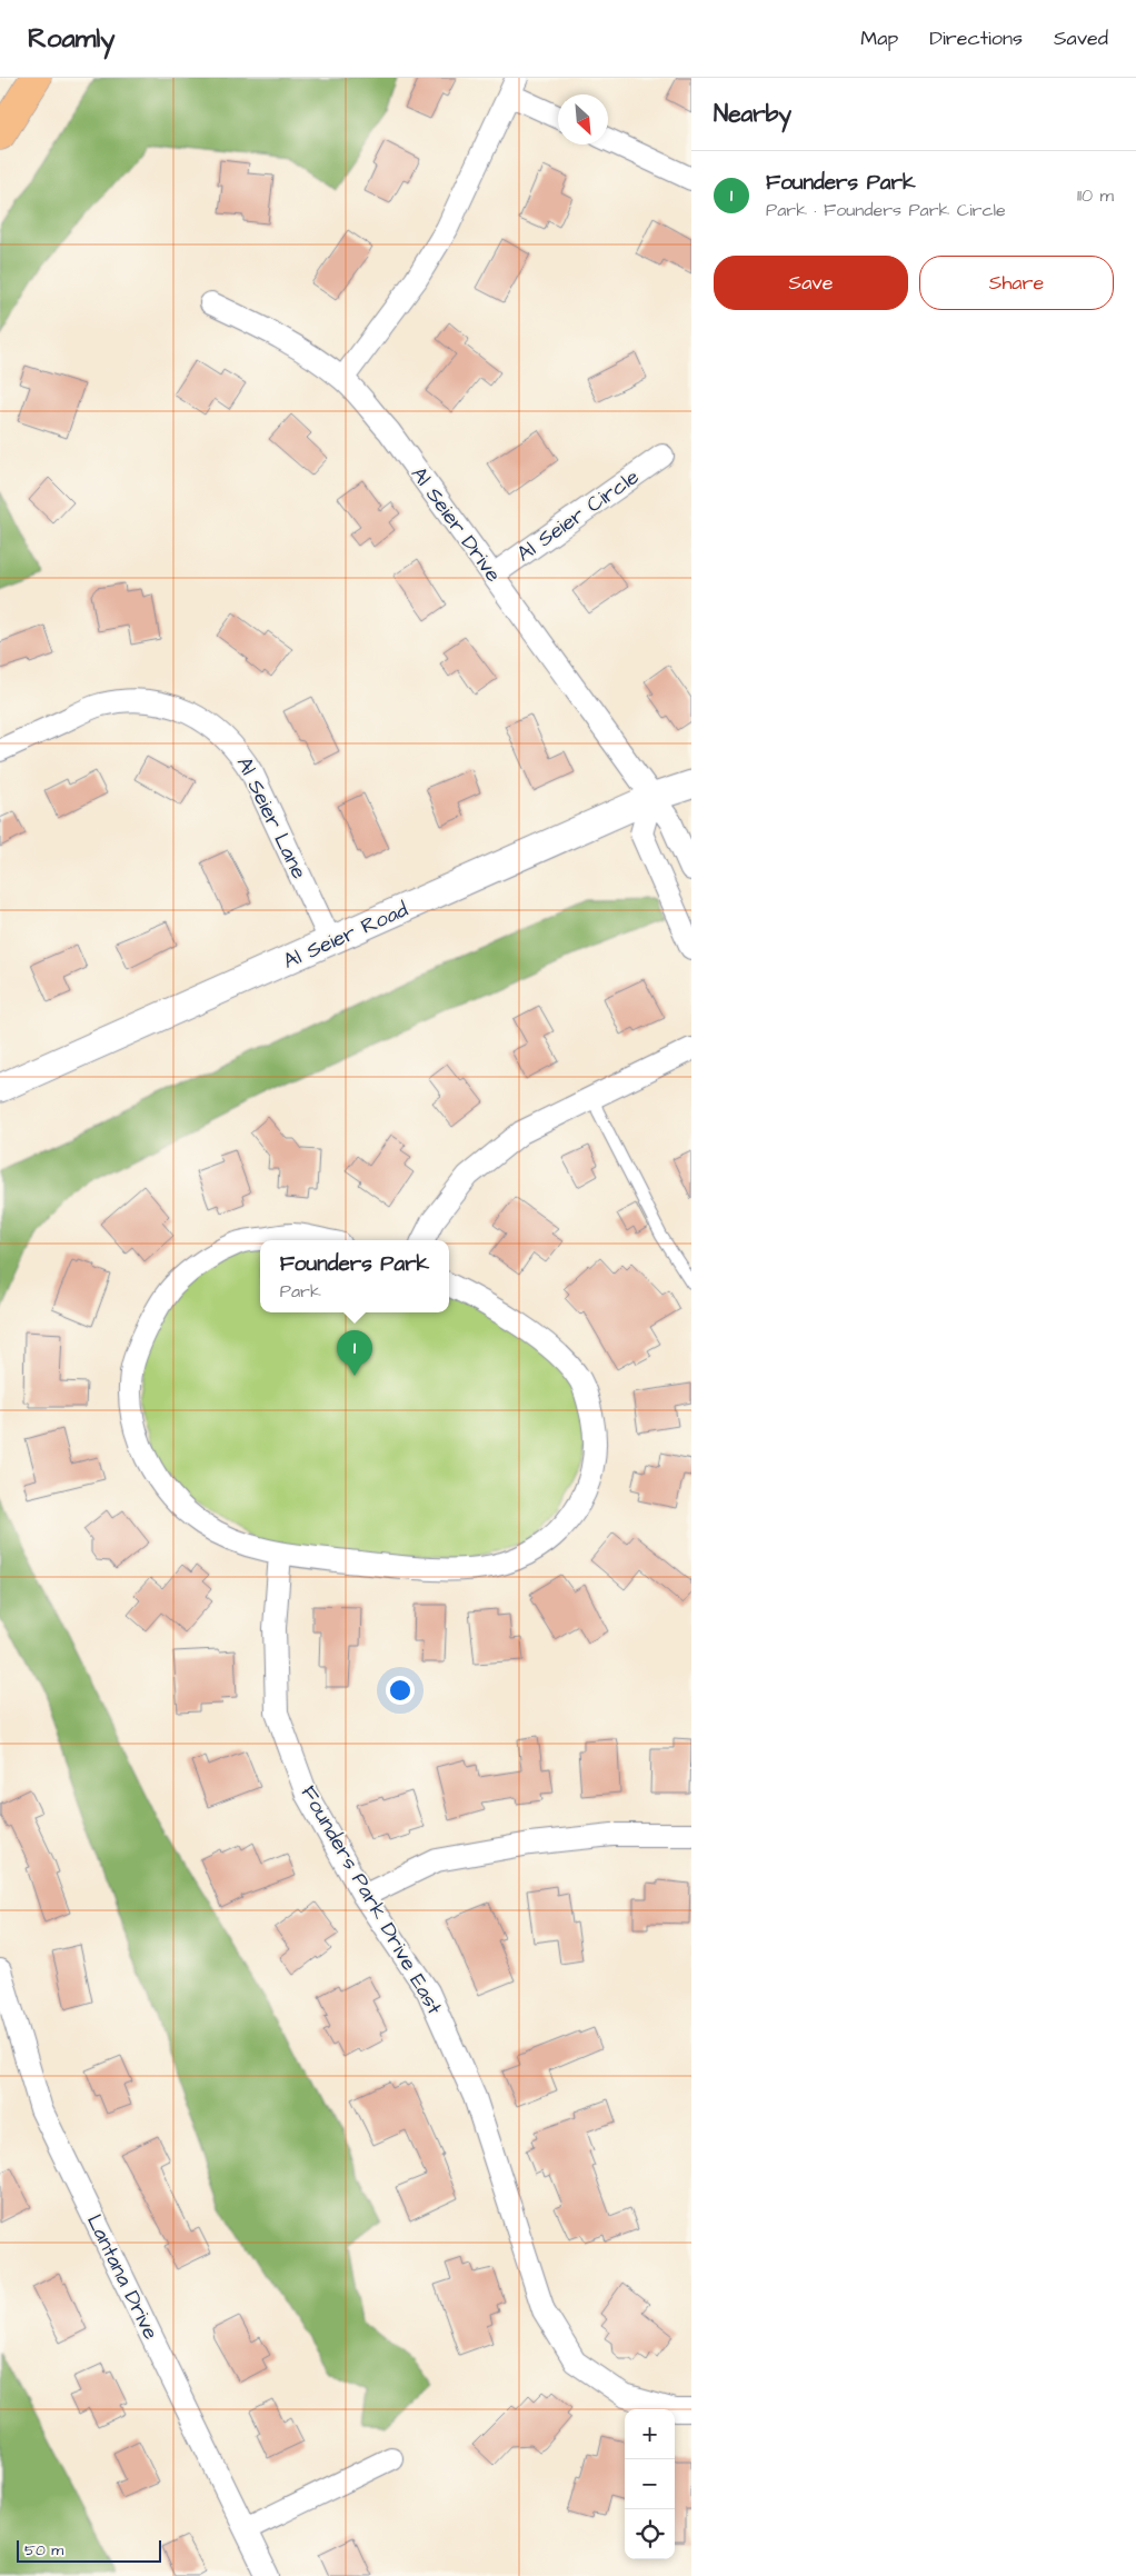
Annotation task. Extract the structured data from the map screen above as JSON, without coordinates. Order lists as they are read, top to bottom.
{
  "streets": {
    "street": [
      "Al Seier Circle",
      "Al Seier Drive",
      "Al Seier Lane",
      "Al Seier Road",
      "Founders Park Drive East",
      "Lantana Drive"
    ]
  },
  "crossings": [
    ["Al Seier Circle", "Al Seier Drive"],
    ["Al Seier Drive", "Al Seier Road"],
    ["Al Seier Lane", "Al Seier Road"]
  ],
  "scale_bar": "50 m",
  "north": "bottom right",
  "page": {
    "header": "Roamly",
    "nav": ["Map", "Directions", "Saved"],
    "heading": "Nearby",
    "list": [
      {
        "mark": "1",
        "name": "Founders Park",
        "note": "Park · Founders Park Circle",
        "value": "110 m"
      }
    ],
    "buttons": ["Save", "Share"],
    "popup": ["Founders Park", "Park"],
    "pins": "1",
    "map_buttons": ["+", "−"],
    "scale": "50 m"
  }
}
